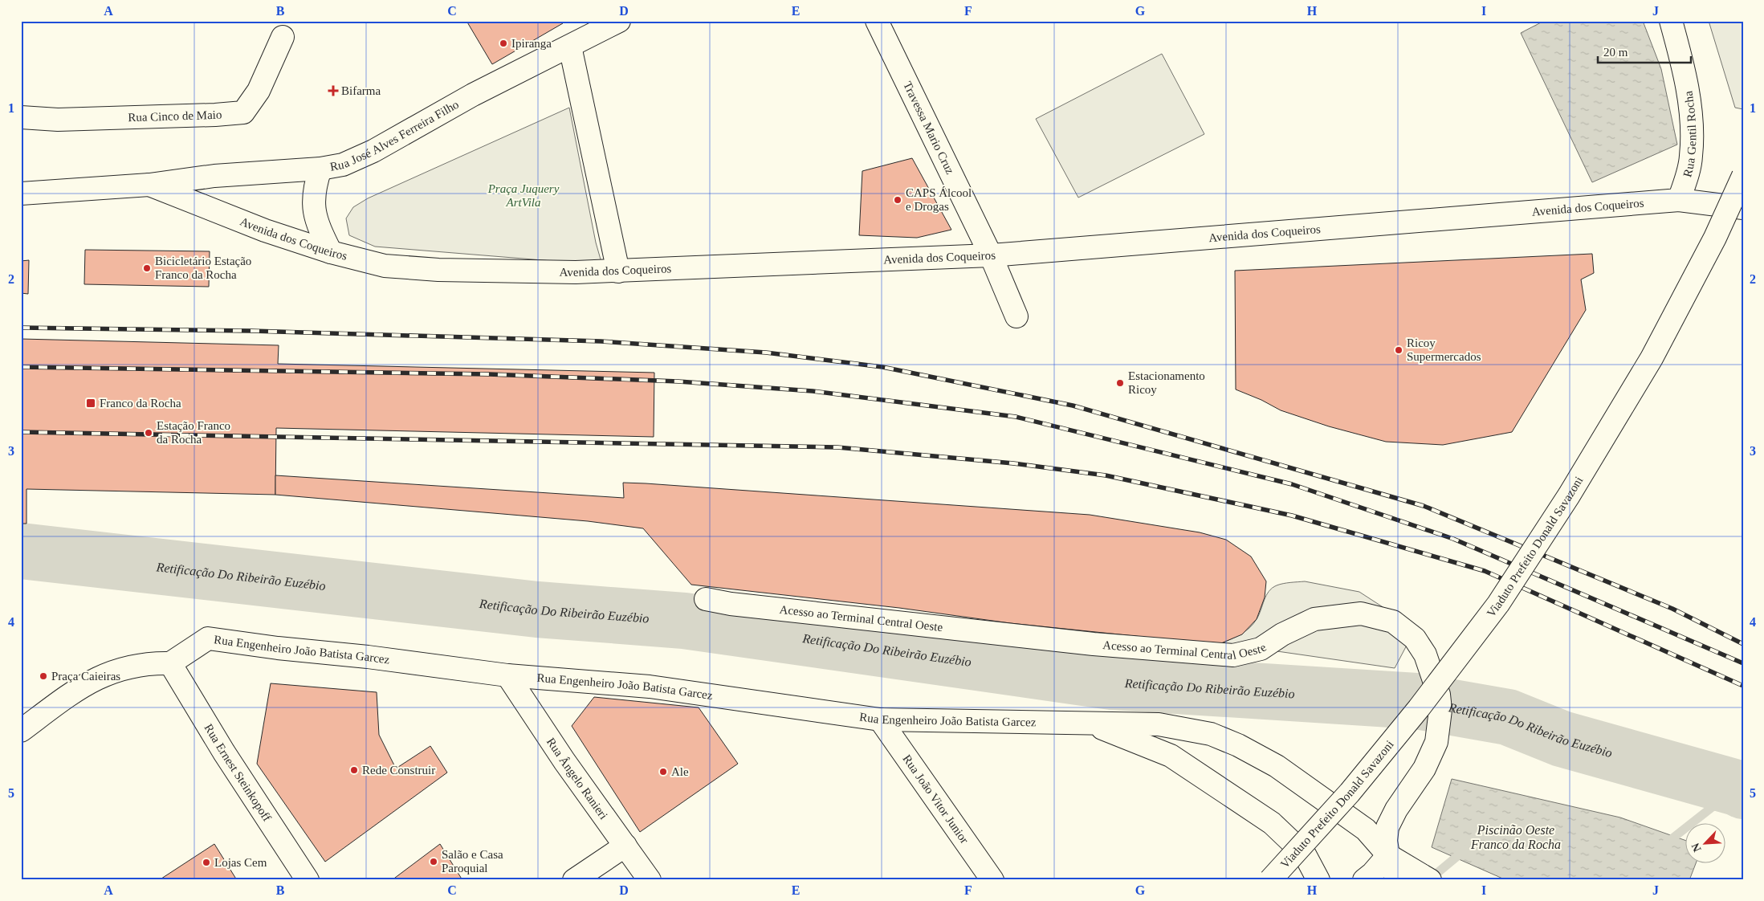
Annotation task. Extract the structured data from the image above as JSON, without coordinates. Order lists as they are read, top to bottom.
{
  "streets": {
    "main road": [
      "Rua Cinco de Maio",
      "Travessa Mario Cruz",
      "Rua José Alves Ferreira Filho",
      "Rua Gentil Rocha",
      "Avenida dos Coqueiros",
      "Viaduto Prefeito Donald Savazoni",
      "Acesso ao Terminal Central Oeste",
      "Rua Engenheiro João Batista Garcez",
      "Rua Ernest Steinkopoff",
      "Rua Ângelo Ranieri",
      "Rua João Vitor Junior"
    ]
  },
  "crossings": [
    ["Travessa Mario Cruz", "Avenida dos Coqueiros"],
    ["Rua José Alves Ferreira Filho", "Avenida dos Coqueiros"],
    ["Rua Gentil Rocha", "Avenida dos Coqueiros"],
    ["Acesso ao Terminal Central Oeste", "Rua Engenheiro João Batista Garcez"],
    ["Rua Engenheiro João Batista Garcez", "Rua Ernest Steinkopoff"],
    ["Rua Engenheiro João Batista Garcez", "Rua Ângelo Ranieri"],
    ["Rua Engenheiro João Batista Garcez", "Rua João Vitor Junior"]
  ],
  "water": ["Retificação Do Ribeirão Euzébio", "Piscinão Oeste Franco da Rocha"],
  "parks": ["Praça Juquery ArtVila"],
  "places": {
    "other": [
      "Ipiranga",
      "CAPS Álcool e Drogas",
      "Bicicletário Estação Franco da Rocha",
      "Ricoy Supermercados",
      "Estacionamento Ricoy",
      "Estação Franco da Rocha",
      "Praça Caieiras",
      "Rede Construir",
      "Ale",
      "Salão e Casa Paroquial",
      "Lojas Cem"
    ],
    "health": ["Bifarma"],
    "transit": ["Franco da Rocha"]
  },
  "scale_bar": "20 m",
  "north": "bottom left",
  "grid": {
    "columns": [
      "A",
      "B",
      "C",
      "D",
      "E",
      "F",
      "G",
      "H",
      "I",
      "J"
    ],
    "rows": [
      "1",
      "2",
      "3",
      "4",
      "5"
    ]
  }
}
